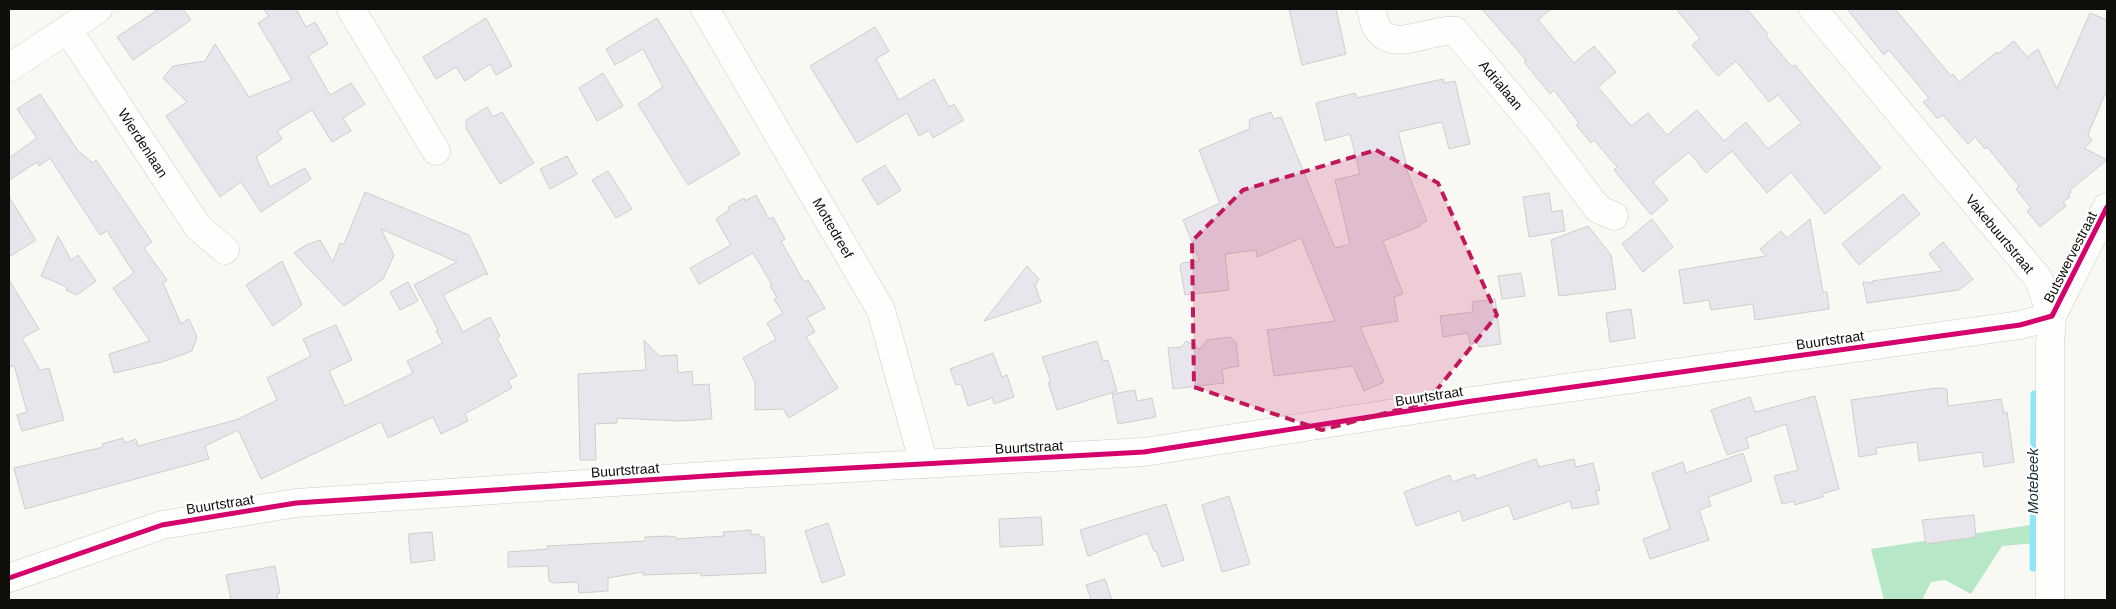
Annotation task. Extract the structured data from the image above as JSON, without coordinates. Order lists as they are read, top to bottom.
{
  "streets": {
    "street": [
      "Adrialaan",
      "Wierdenlaan",
      "Mottedreef",
      "Vakebuurtstraat",
      "Butswervestraat",
      "Buurtstraat"
    ]
  },
  "crossings": [
    ["Mottedreef", "Buurtstraat"],
    ["Vakebuurtstraat", "Butswervestraat"],
    ["Vakebuurtstraat", "Buurtstraat"],
    ["Butswervestraat", "Buurtstraat"]
  ],
  "water": ["Motebeek"]
}
